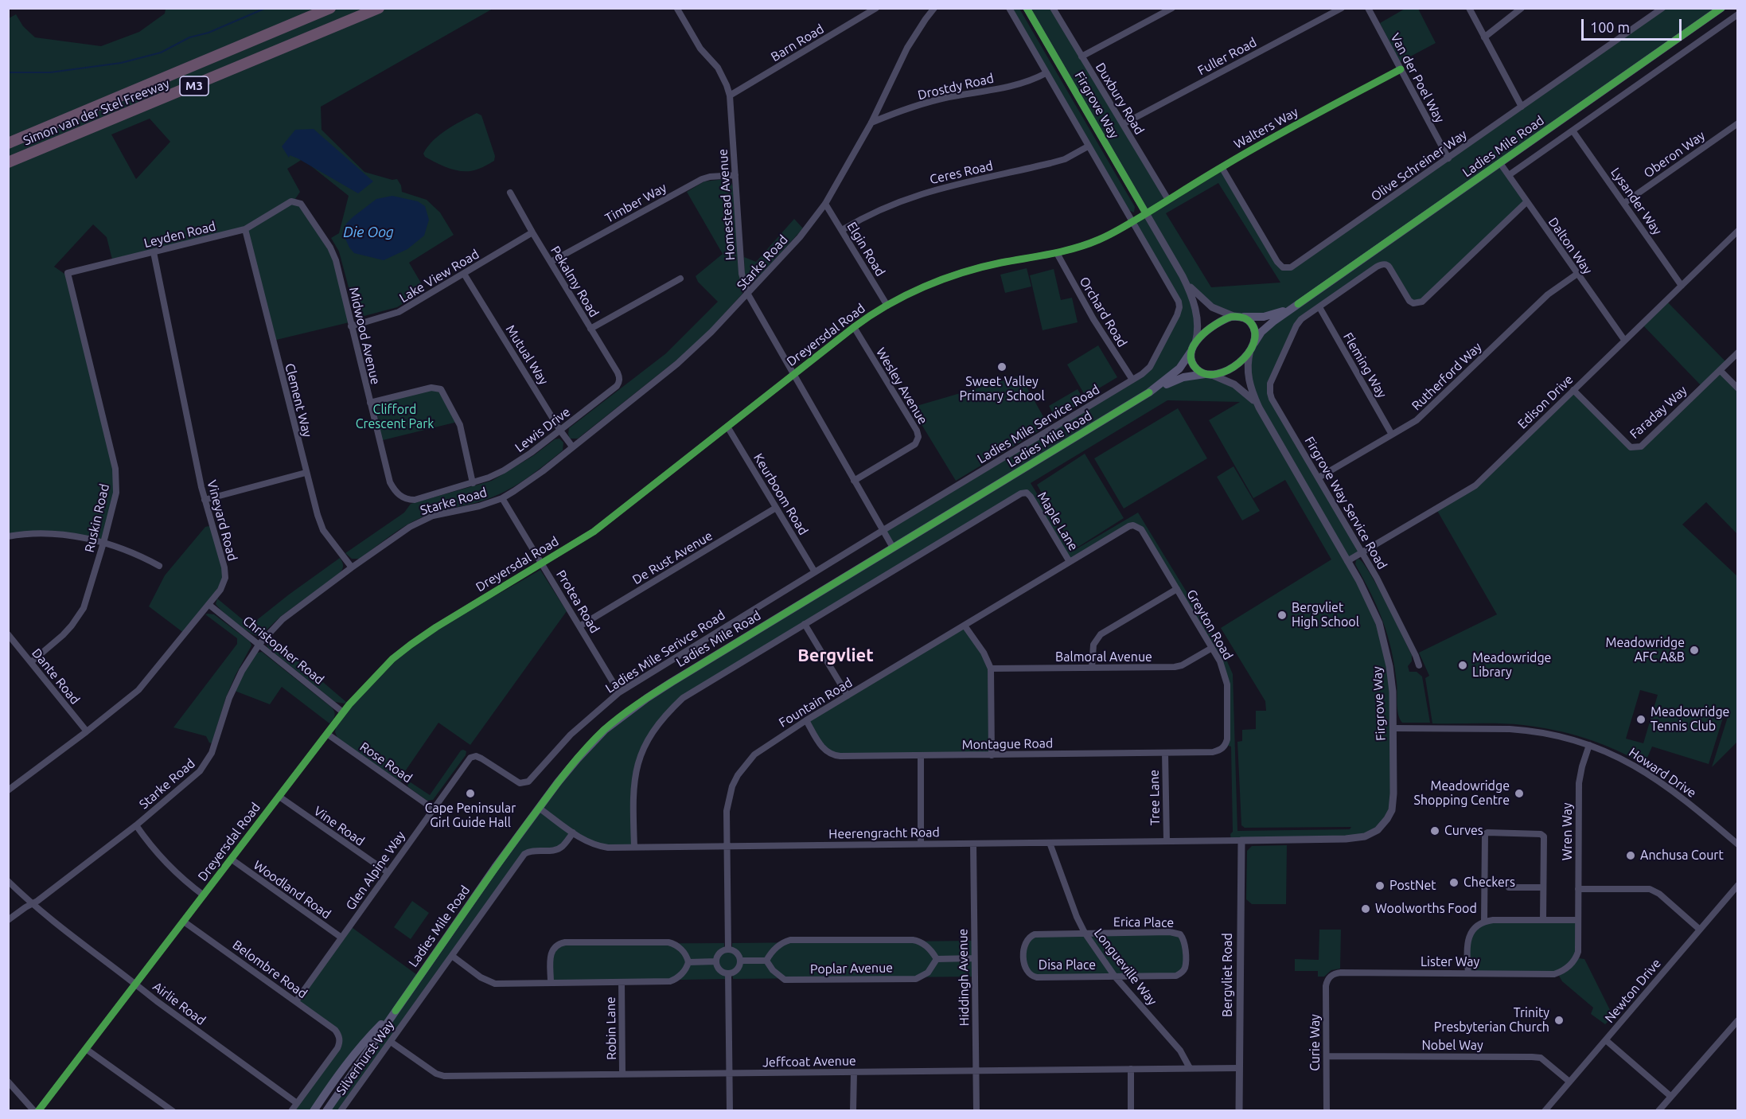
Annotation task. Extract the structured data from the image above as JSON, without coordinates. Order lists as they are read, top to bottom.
{
  "streets": {
    "highway": ["M3", "Simon van der Stel Freeway"],
    "main road": ["Ladies Mile Road"],
    "street": [
      "Barn Road",
      "Fuller Road",
      "Van der Poel Way",
      "Drostdy Road",
      "Duxbury Road",
      "Firgrove Way",
      "Walters Way",
      "Oberon Way",
      "Olive Schreiner Way",
      "Ceres Road",
      "Lysander Way",
      "Timber Way",
      "Homestead Avenue",
      "Leyden Road",
      "Dalton Way",
      "Elgin Road",
      "Starke Road",
      "Lake View Road",
      "Pekalmy Road",
      "Orchard Road",
      "Dreyersdal Road",
      "Midwood Avenue",
      "Mutual Way",
      "Fleming Way",
      "Rutherford Way",
      "Wesley Avenue",
      "Clement Way",
      "Edison Drive",
      "Faraday Way",
      "Ladies Mile Service Road",
      "Lewis Drive",
      "Keurboom Road",
      "Firgrove Way Service Road",
      "Ruskin Road",
      "Vineyard Road",
      "Maple Lane",
      "De Rust Avenue",
      "Protea Road",
      "Greyton Road",
      "Christopher Road",
      "Ladies Mile Serivce Road",
      "Balmoral Avenue",
      "Dante Road",
      "Fountain Road",
      "Montague Road",
      "Rose Road",
      "Howard Drive",
      "Tree Lane",
      "Vine Road",
      "Wren Way",
      "Heerengracht Road",
      "Glen Alpine Way",
      "Woodland Road",
      "Erica Place",
      "Lister Way",
      "Disa Place",
      "Longueville Way",
      "Poplar Avenue",
      "Belombre Road",
      "Bergvliet Road",
      "Hiddingh Avenue",
      "Newton Drive",
      "Airlie Road",
      "Robin Lane",
      "Curie Way",
      "Nobel Way",
      "Silverhurst Way",
      "Jeffcoat Avenue"
    ]
  },
  "crossings": [
    ["Barn Road", "Homestead Avenue"],
    ["Fuller Road", "Duxbury Road"],
    ["Van der Poel Way", "Walters Way"],
    ["Van der Poel Way", "Olive Schreiner Way"],
    ["Drostdy Road", "Starke Road"],
    ["Duxbury Road", "Walters Way"],
    ["Firgrove Way", "Walters Way"],
    ["Firgrove Way", "Ladies Mile Road"],
    ["Firgrove Way", "Dreyersdal Road"],
    ["Firgrove Way", "Edison Drive"],
    ["Firgrove Way", "Howard Drive"],
    ["Firgrove Way", "Heerengracht Road"],
    ["Firgrove Way", "Bergvliet Road"],
    ["Walters Way", "Olive Schreiner Way"],
    ["Walters Way", "Dreyersdal Road"],
    ["Ladies Mile Road", "Homestead Avenue"],
    ["Ladies Mile Road", "Dalton Way"],
    ["Ladies Mile Road", "Heerengracht Road"],
    ["Oberon Way", "Lysander Way"],
    ["Ceres Road", "Elgin Road"],
    ["Lysander Way", "Edison Drive"],
    ["Timber Way", "Homestead Avenue"],
    ["Timber Way", "Pekalmy Road"],
    ["Homestead Avenue", "Starke Road"],
    ["Homestead Avenue", "Dreyersdal Road"],
    ["Homestead Avenue", "Wesley Avenue"],
    ["Homestead Avenue", "Ladies Mile Service Road"],
    ["Homestead Avenue", "Ladies Mile Serivce Road"],
    ["Leyden Road", "Midwood Avenue"],
    ["Leyden Road", "Clement Way"],
    ["Leyden Road", "Ruskin Road"],
    ["Leyden Road", "Vineyard Road"],
    ["Dalton Way", "Rutherford Way"],
    ["Dalton Way", "Edison Drive"],
    ["Elgin Road", "Starke Road"],
    ["Elgin Road", "Dreyersdal Road"],
    ["Starke Road", "Mutual Way"],
    ["Starke Road", "Clement Way"],
    ["Starke Road", "Protea Road"],
    ["Starke Road", "Christopher Road"],
    ["Starke Road", "Airlie Road"],
    ["Lake View Road", "Pekalmy Road"],
    ["Lake View Road", "Midwood Avenue"],
    ["Lake View Road", "Mutual Way"],
    ["Pekalmy Road", "Lewis Drive"],
    ["Orchard Road", "Dreyersdal Road"],
    ["Orchard Road", "Ladies Mile Service Road"],
    ["Dreyersdal Road", "Wesley Avenue"],
    ["Dreyersdal Road", "Ladies Mile Service Road"],
    ["Dreyersdal Road", "Keurboom Road"],
    ["Dreyersdal Road", "Protea Road"],
    ["Dreyersdal Road", "Christopher Road"],
    ["Dreyersdal Road", "Rose Road"],
    ["Dreyersdal Road", "Vine Road"],
    ["Dreyersdal Road", "Woodland Road"],
    ["Dreyersdal Road", "Belombre Road"],
    ["Dreyersdal Road", "Airlie Road"],
    ["Midwood Avenue", "Lewis Drive"],
    ["Mutual Way", "Lewis Drive"],
    ["Fleming Way", "Rutherford Way"],
    ["Fleming Way", "Firgrove Way Service Road"],
    ["Rutherford Way", "Firgrove Way Service Road"],
    ["Edison Drive", "Faraday Way"],
    ["Edison Drive", "Firgrove Way Service Road"],
    ["Ladies Mile Service Road", "Ladies Mile Serivce Road"],
    ["Keurboom Road", "De Rust Avenue"],
    ["Keurboom Road", "Ladies Mile Serivce Road"],
    ["Ruskin Road", "Dante Road"],
    ["Vineyard Road", "Christopher Road"],
    ["Vineyard Road", "Dante Road"],
    ["Maple Lane", "Fountain Road"],
    ["De Rust Avenue", "Protea Road"],
    ["Protea Road", "Ladies Mile Serivce Road"],
    ["Greyton Road", "Balmoral Avenue"],
    ["Greyton Road", "Fountain Road"],
    ["Greyton Road", "Montague Road"],
    ["Ladies Mile Serivce Road", "Glen Alpine Way"],
    ["Fountain Road", "Montague Road"],
    ["Fountain Road", "Heerengracht Road"],
    ["Montague Road", "Tree Lane"],
    ["Rose Road", "Glen Alpine Way"],
    ["Howard Drive", "Wren Way"],
    ["Tree Lane", "Heerengracht Road"],
    ["Vine Road", "Glen Alpine Way"],
    ["Wren Way", "Lister Way"],
    ["Heerengracht Road", "Longueville Way"],
    ["Heerengracht Road", "Bergvliet Road"],
    ["Heerengracht Road", "Hiddingh Avenue"],
    ["Heerengracht Road", "Silverhurst Way"],
    ["Glen Alpine Way", "Woodland Road"],
    ["Glen Alpine Way", "Belombre Road"],
    ["Erica Place", "Disa Place"],
    ["Erica Place", "Longueville Way"],
    ["Lister Way", "Curie Way"],
    ["Disa Place", "Longueville Way"],
    ["Longueville Way", "Jeffcoat Avenue"],
    ["Belombre Road", "Airlie Road"],
    ["Bergvliet Road", "Jeffcoat Avenue"],
    ["Hiddingh Avenue", "Jeffcoat Avenue"],
    ["Newton Drive", "Nobel Way"],
    ["Robin Lane", "Jeffcoat Avenue"],
    ["Curie Way", "Nobel Way"],
    ["Silverhurst Way", "Jeffcoat Avenue"]
  ],
  "districts": ["Bergvliet"],
  "water": ["Die Oog"],
  "parks": ["Clifford Crescent Park"],
  "places": [
    "Sweet Valley Primary School",
    "Bergvliet High School",
    "Meadowridge AFC A&B",
    "Meadowridge Library",
    "Meadowridge Tennis Club",
    "Cape Peninsular Girl Guide Hall",
    "Meadowridge Shopping Centre",
    "Curves",
    "Anchusa Court",
    "Checkers",
    "PostNet",
    "Woolworths Food",
    "Trinity Presbyterian Church"
  ],
  "scale_bar": "100 m"
}
